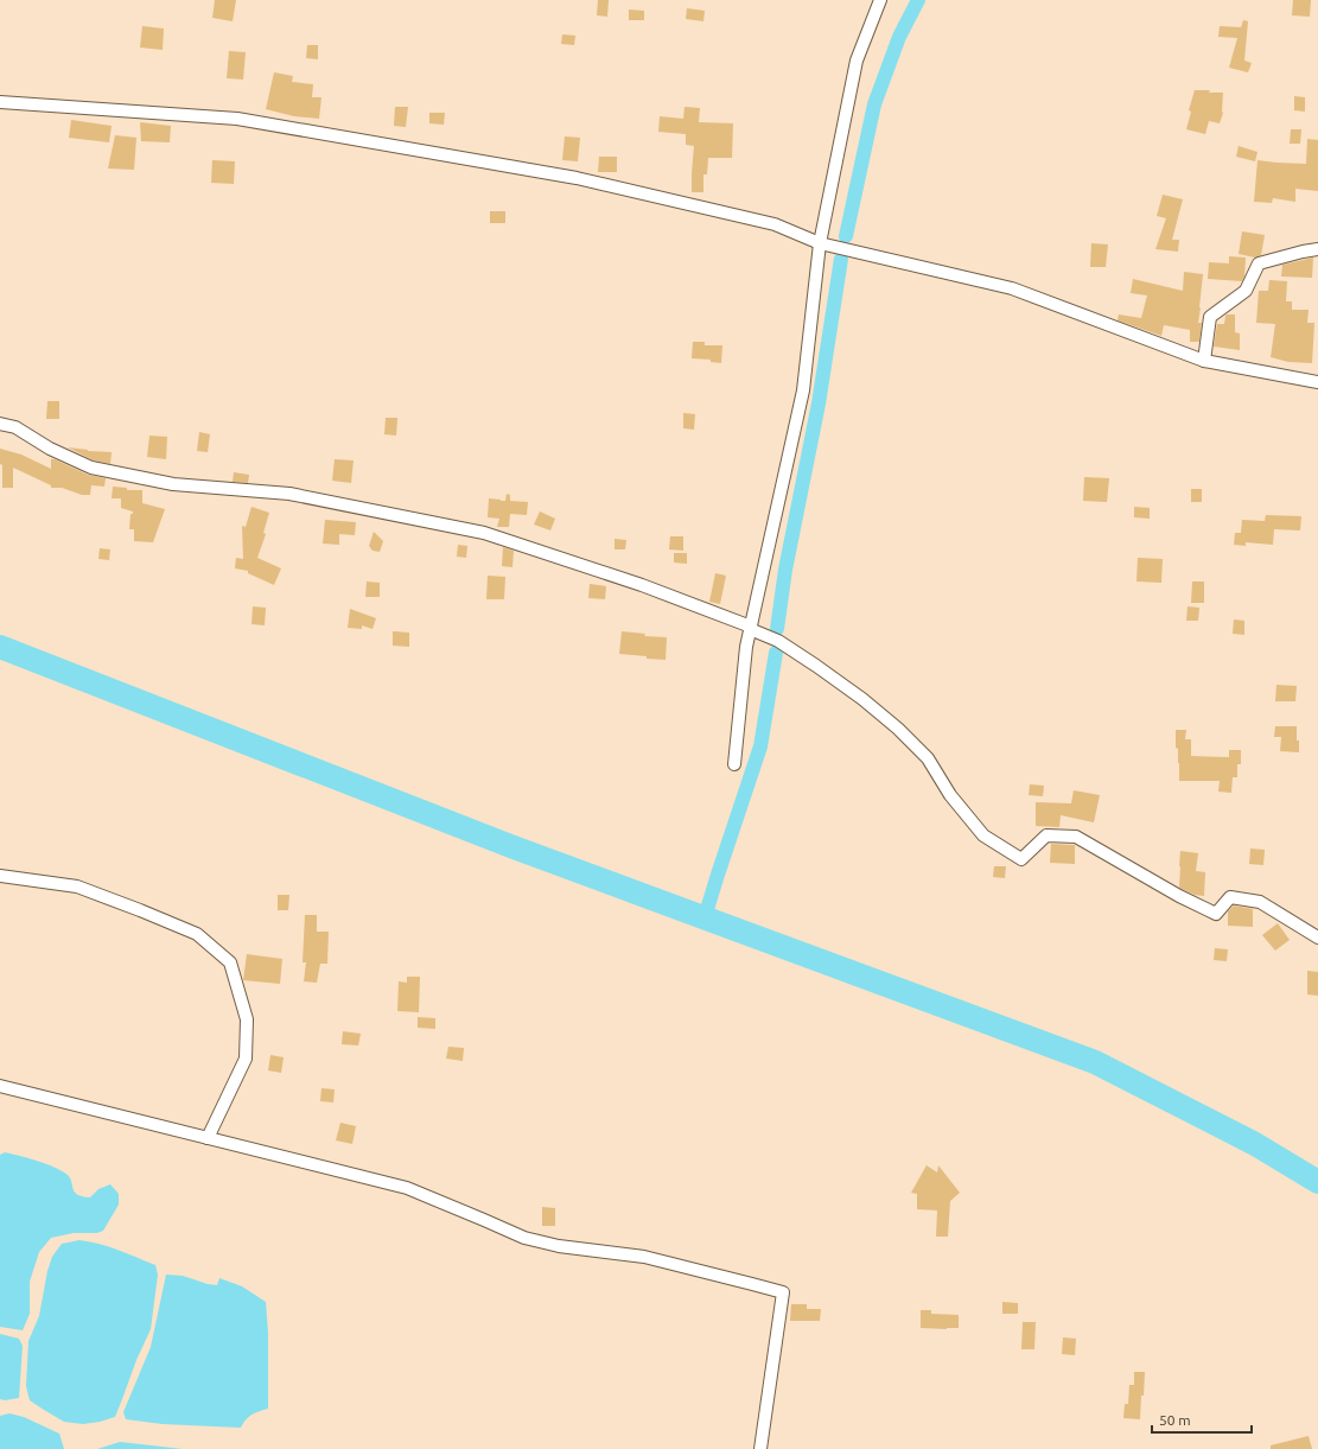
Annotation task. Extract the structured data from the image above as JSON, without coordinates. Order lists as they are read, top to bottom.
{
  "scale_bar": "50 m"
}
